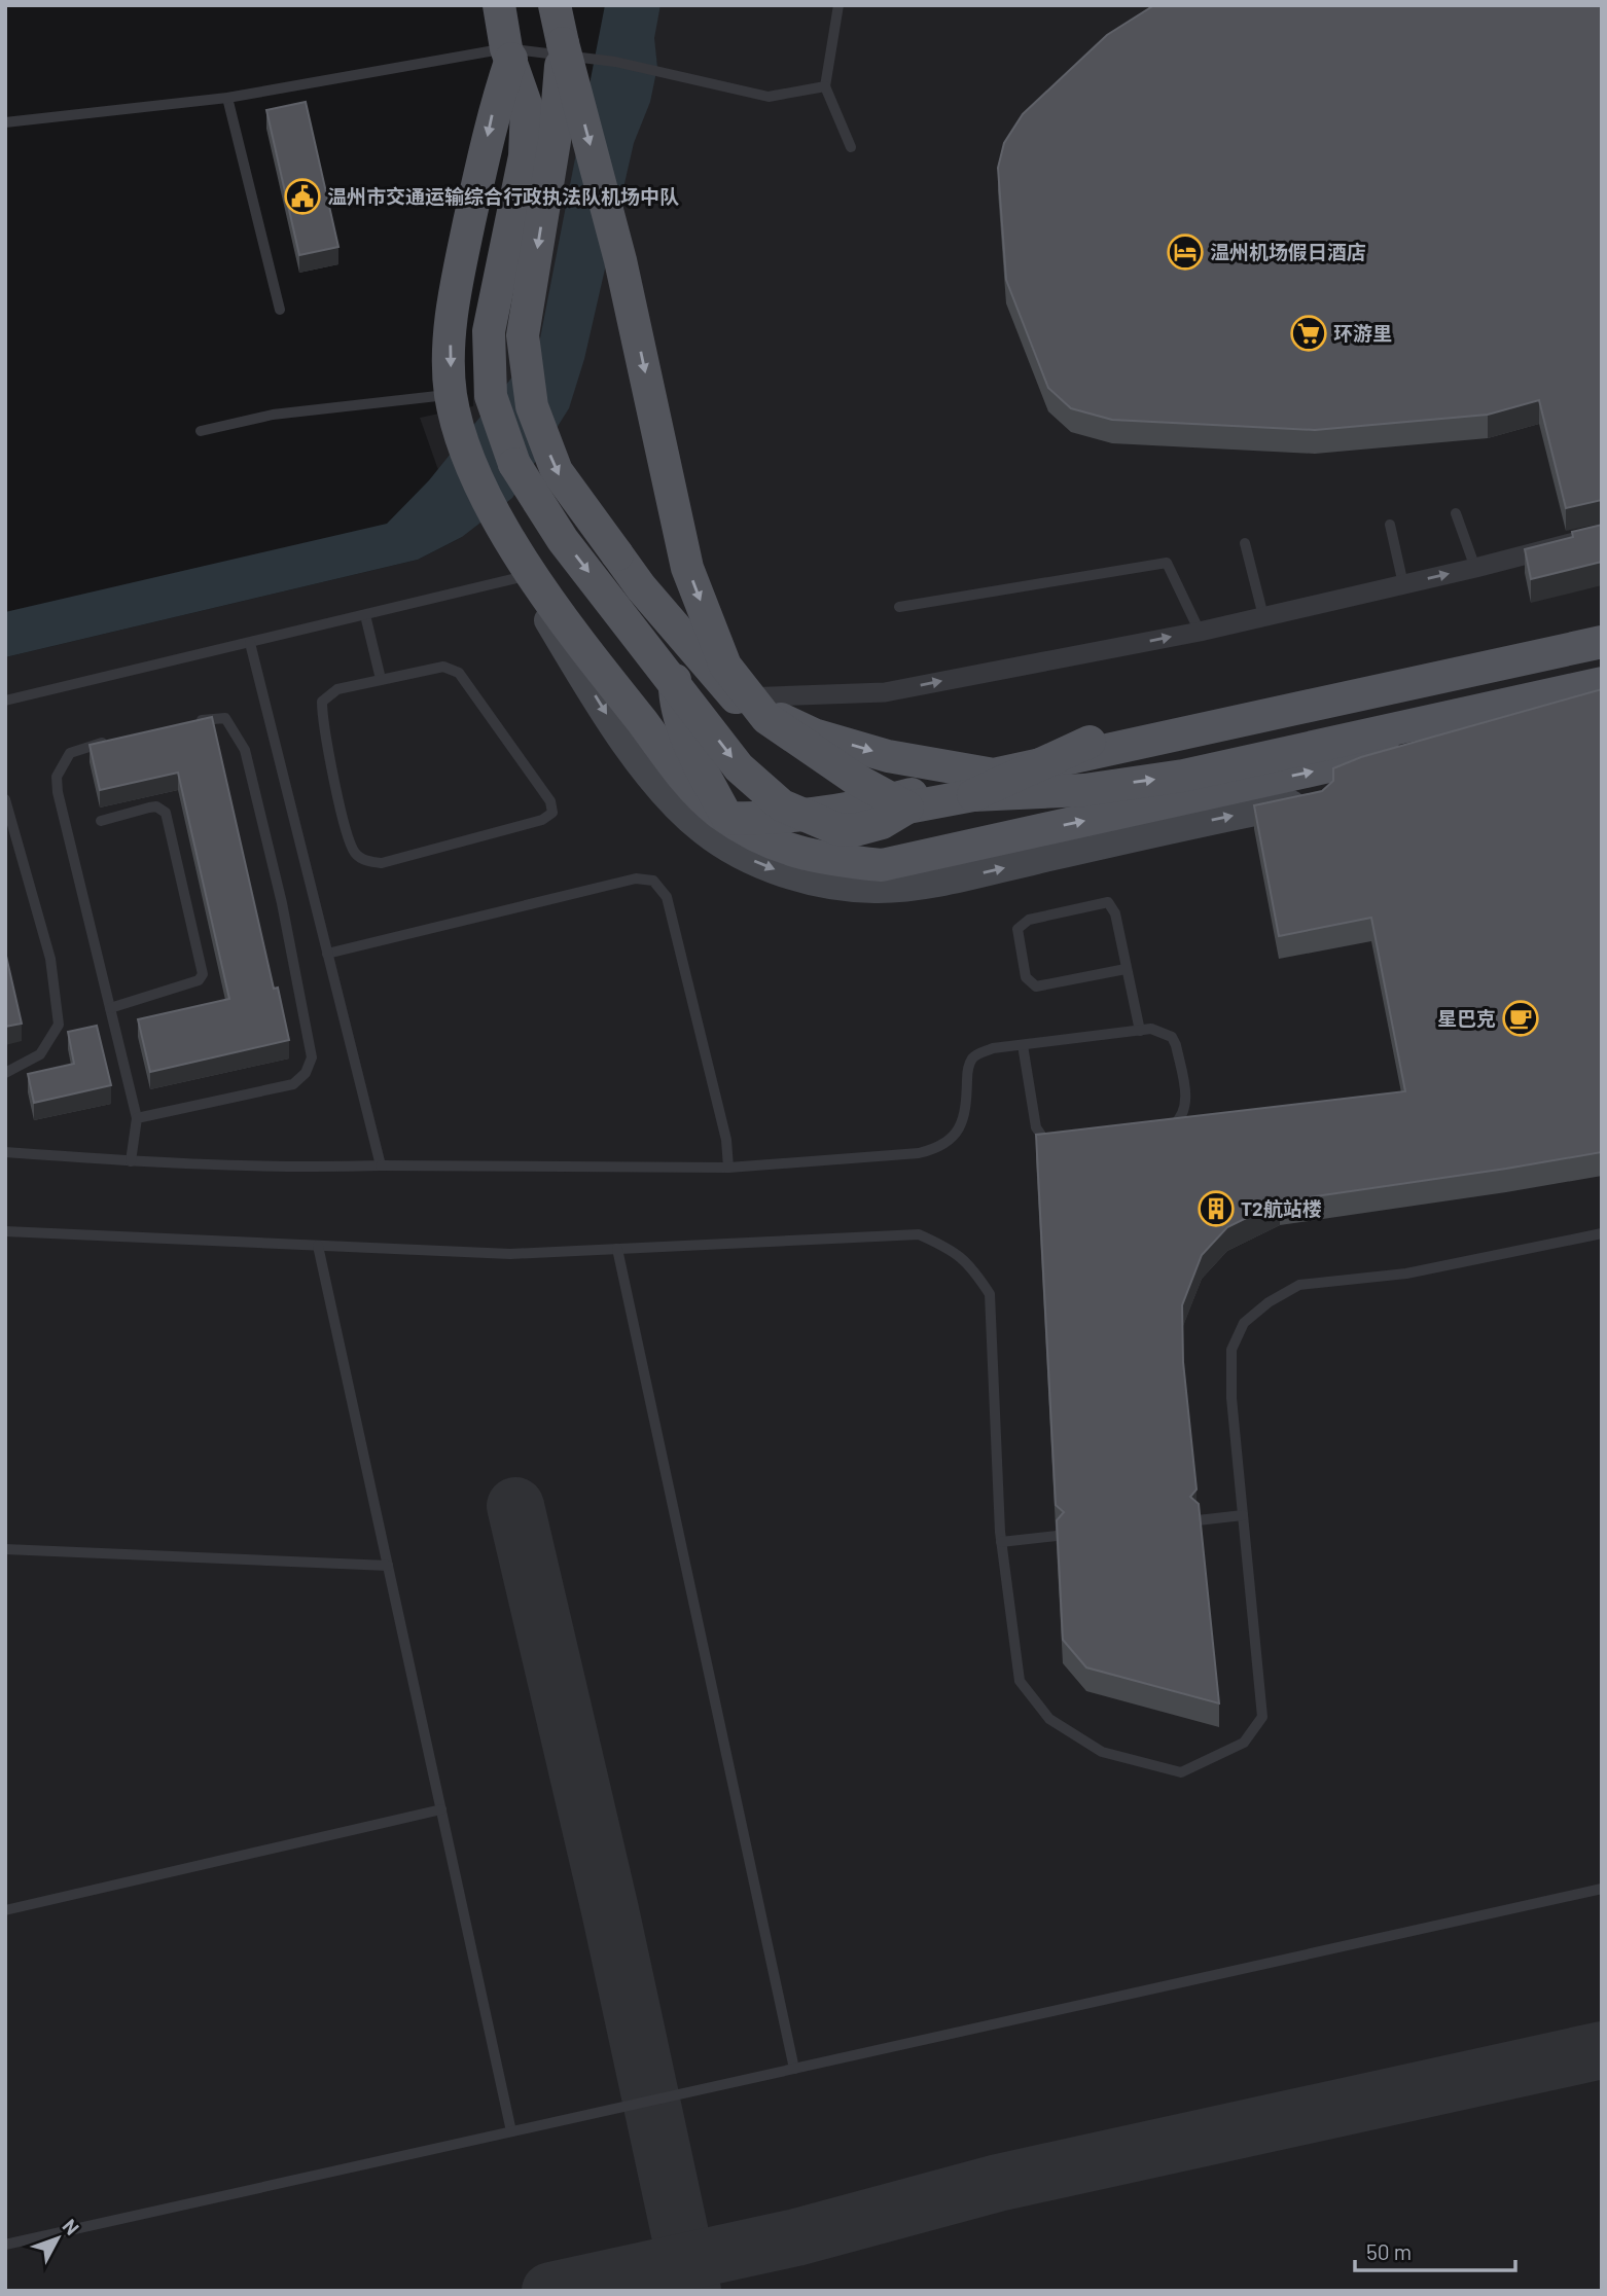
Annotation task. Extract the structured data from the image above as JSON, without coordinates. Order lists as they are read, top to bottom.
{
  "places": {
    "public building": ["温州市交通运输综合行政执法队机场中队"],
    "hotel": ["温州机场假日酒店"],
    "supermarket": ["环游里"],
    "cafe": ["星巴克"],
    "building": ["T2航站楼"]
  },
  "scale_bar": "50 m",
  "north": "top right"
}
